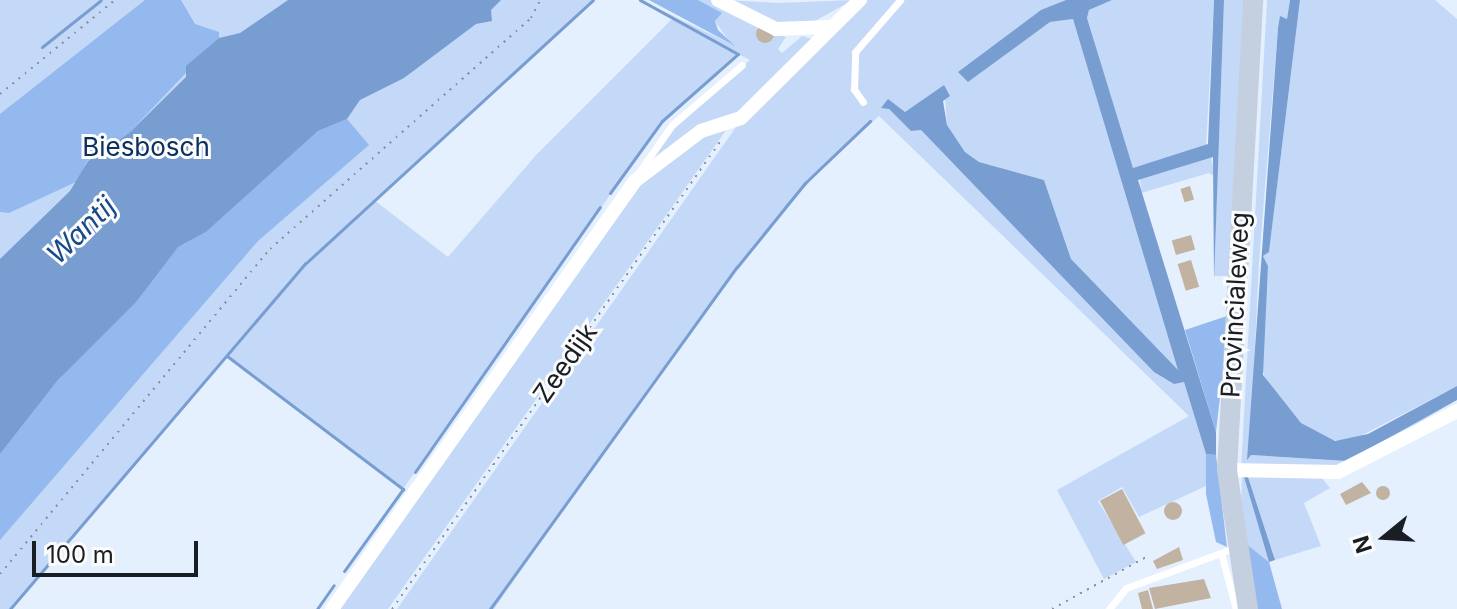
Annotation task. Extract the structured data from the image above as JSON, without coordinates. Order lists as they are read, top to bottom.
{
  "streets": {
    "main road": ["Provincialeweg"],
    "street": ["Zeedijk"]
  },
  "water": ["Wantij"],
  "parks": ["Biesbosch"],
  "scale_bar": "100 m",
  "north": "left"
}
